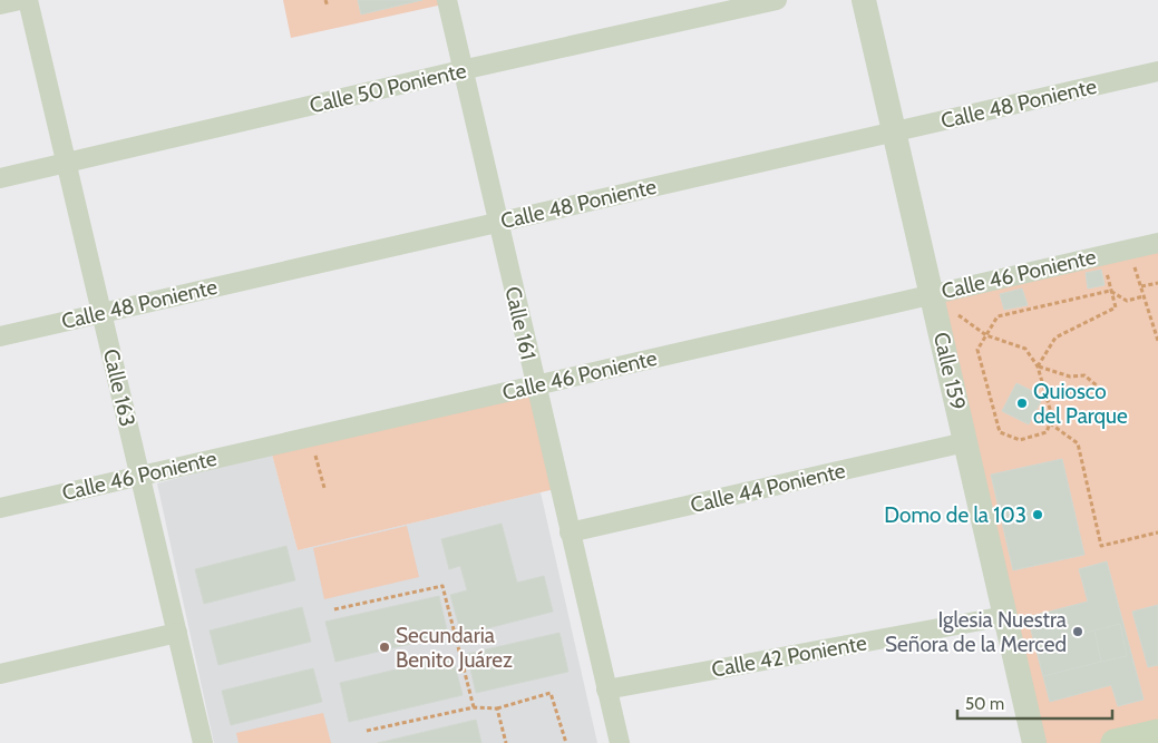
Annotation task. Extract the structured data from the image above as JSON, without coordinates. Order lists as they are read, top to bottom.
{
  "streets": {
    "street": [
      "Calle 50 Poniente",
      "Calle 48 Poniente",
      "Calle 46 Poniente",
      "Calle 161",
      "Calle 159",
      "Calle 163",
      "Calle 44 Poniente",
      "Calle 42 Poniente"
    ]
  },
  "crossings": [
    ["Calle 50 Poniente", "Calle 161"],
    ["Calle 50 Poniente", "Calle 163"],
    ["Calle 48 Poniente", "Calle 161"],
    ["Calle 48 Poniente", "Calle 159"],
    ["Calle 48 Poniente", "Calle 163"],
    ["Calle 46 Poniente", "Calle 161"],
    ["Calle 46 Poniente", "Calle 159"],
    ["Calle 46 Poniente", "Calle 163"],
    ["Calle 161", "Calle 44 Poniente"],
    ["Calle 161", "Calle 42 Poniente"],
    ["Calle 159", "Calle 44 Poniente"],
    ["Calle 159", "Calle 42 Poniente"]
  ],
  "places": [
    "Quiosco del Parque",
    "Domo de la 103",
    "Iglesia Nuestra Señora de la Merced",
    "Secundaria Benito Juárez"
  ],
  "scale_bar": "50 m"
}
